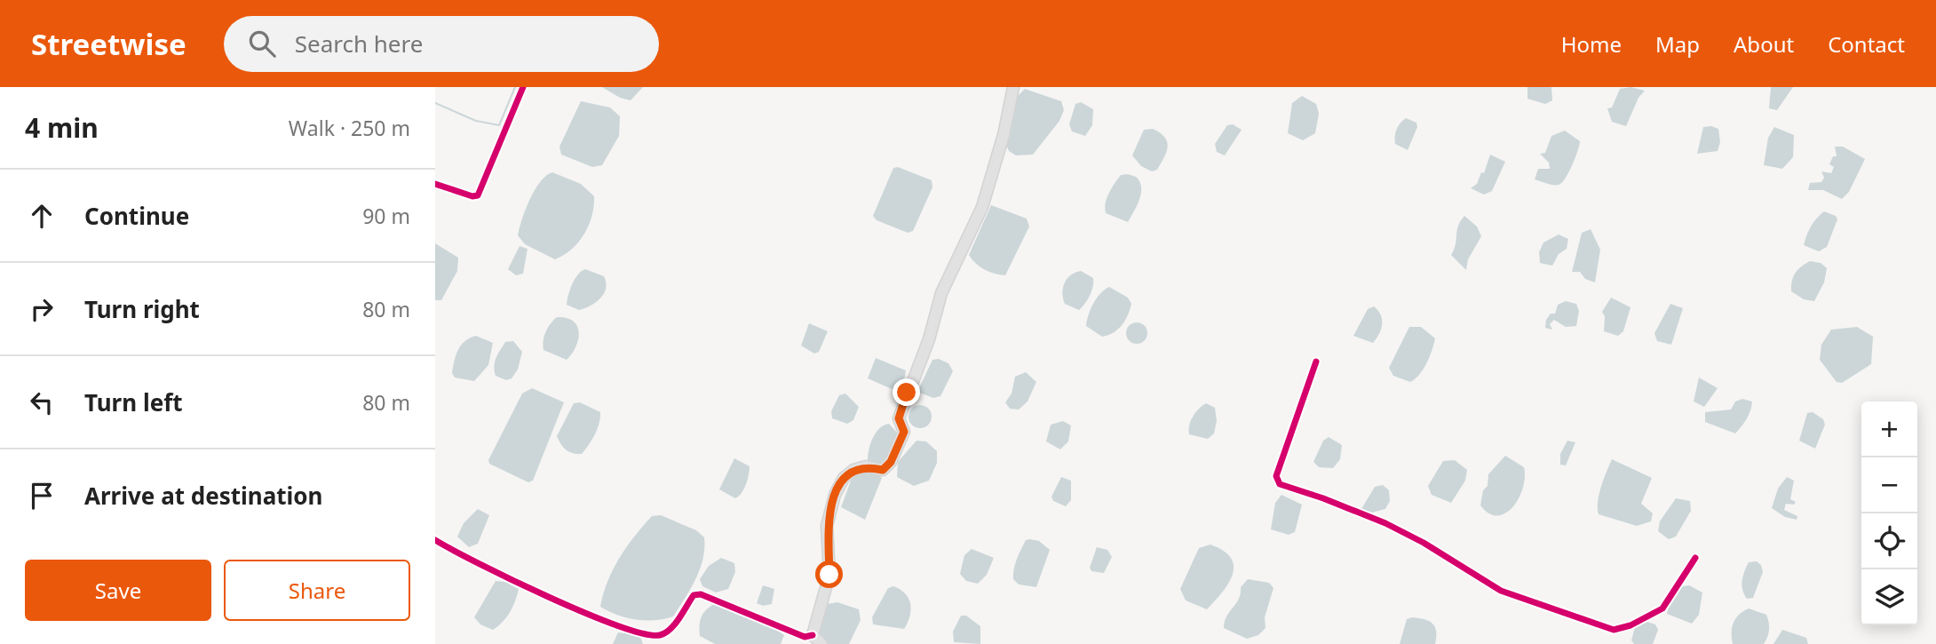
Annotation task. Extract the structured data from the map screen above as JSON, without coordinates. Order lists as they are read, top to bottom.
{
  "page": {
    "header": "Streetwise",
    "search": "Search here",
    "nav": [
      "Home",
      "Map",
      "About",
      "Contact"
    ],
    "heading": ["4 min", "Walk · 250 m"],
    "list": [
      ["Continue", "90 m"],
      ["Turn right", "80 m"],
      ["Turn left", "80 m"],
      "Arrive at destination"
    ],
    "map_buttons": ["+", "−"],
    "buttons": ["Save", "Share"]
  }
}
